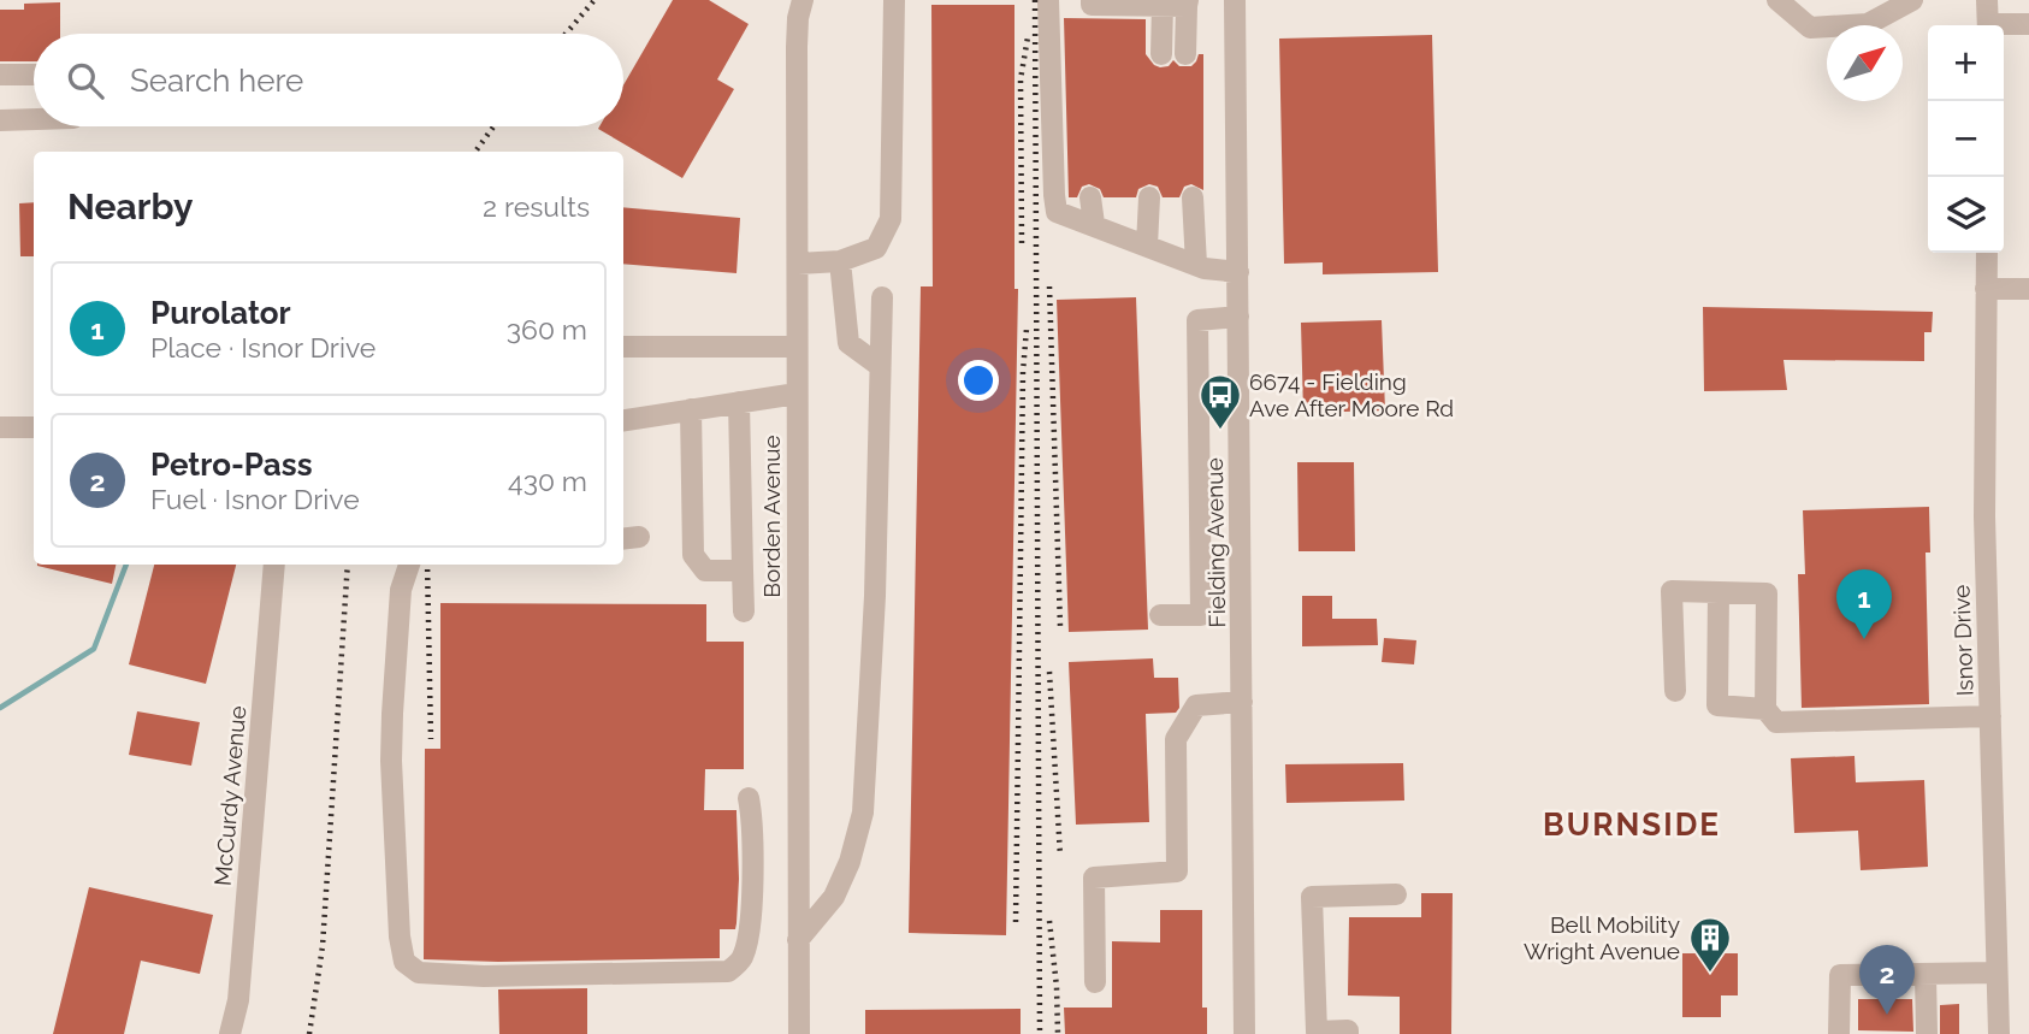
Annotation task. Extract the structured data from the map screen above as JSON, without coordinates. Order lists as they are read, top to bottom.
{
  "streets": {
    "street": [
      "Borden Avenue",
      "Fielding Avenue",
      "Isnor Drive",
      "McCurdy Avenue"
    ]
  },
  "districts": ["BURNSIDE"],
  "places": {
    "bus stop": ["6674 - Fielding Ave After Moore Rd"],
    "building": ["Bell Mobility Wright Avenue"]
  },
  "north": "top right",
  "page": {
    "map_buttons": ["+", "−"],
    "search": "Search here",
    "heading": ["Nearby", "2 results"],
    "list": [
      {
        "mark": "1",
        "name": "Purolator",
        "note": "Place · Isnor Drive",
        "value": "360 m"
      },
      {
        "mark": "2",
        "name": "Petro-Pass",
        "note": "Fuel · Isnor Drive",
        "value": "430 m"
      }
    ],
    "pins": ["1", "2"]
  }
}
